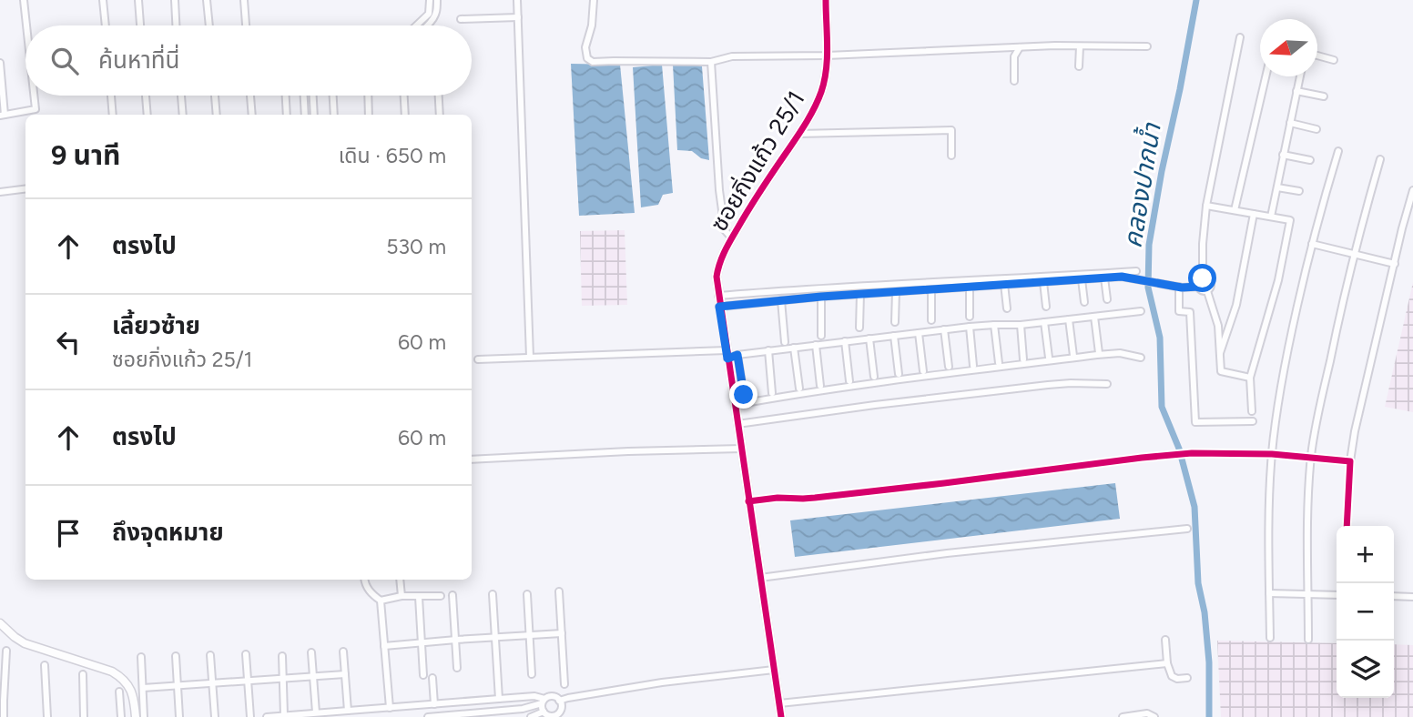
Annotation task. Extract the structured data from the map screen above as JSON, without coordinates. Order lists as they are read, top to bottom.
{
  "streets": {
    "street": ["ซอยกิ่งแก้ว 25/1"]
  },
  "water": ["คลองปากน้ำ"],
  "north": "left",
  "page": {
    "search": "ค้นหาที่นี่",
    "heading": ["9 นาที", "เดิน · 650 m"],
    "list": [
      ["ตรงไป", "530 m"],
      ["เลี้ยวซ้าย", "ซอยกิ่งแก้ว 25/1", "60 m"],
      ["ตรงไป", "60 m"],
      "ถึงจุดหมาย"
    ],
    "map_buttons": ["+", "−"]
  }
}
